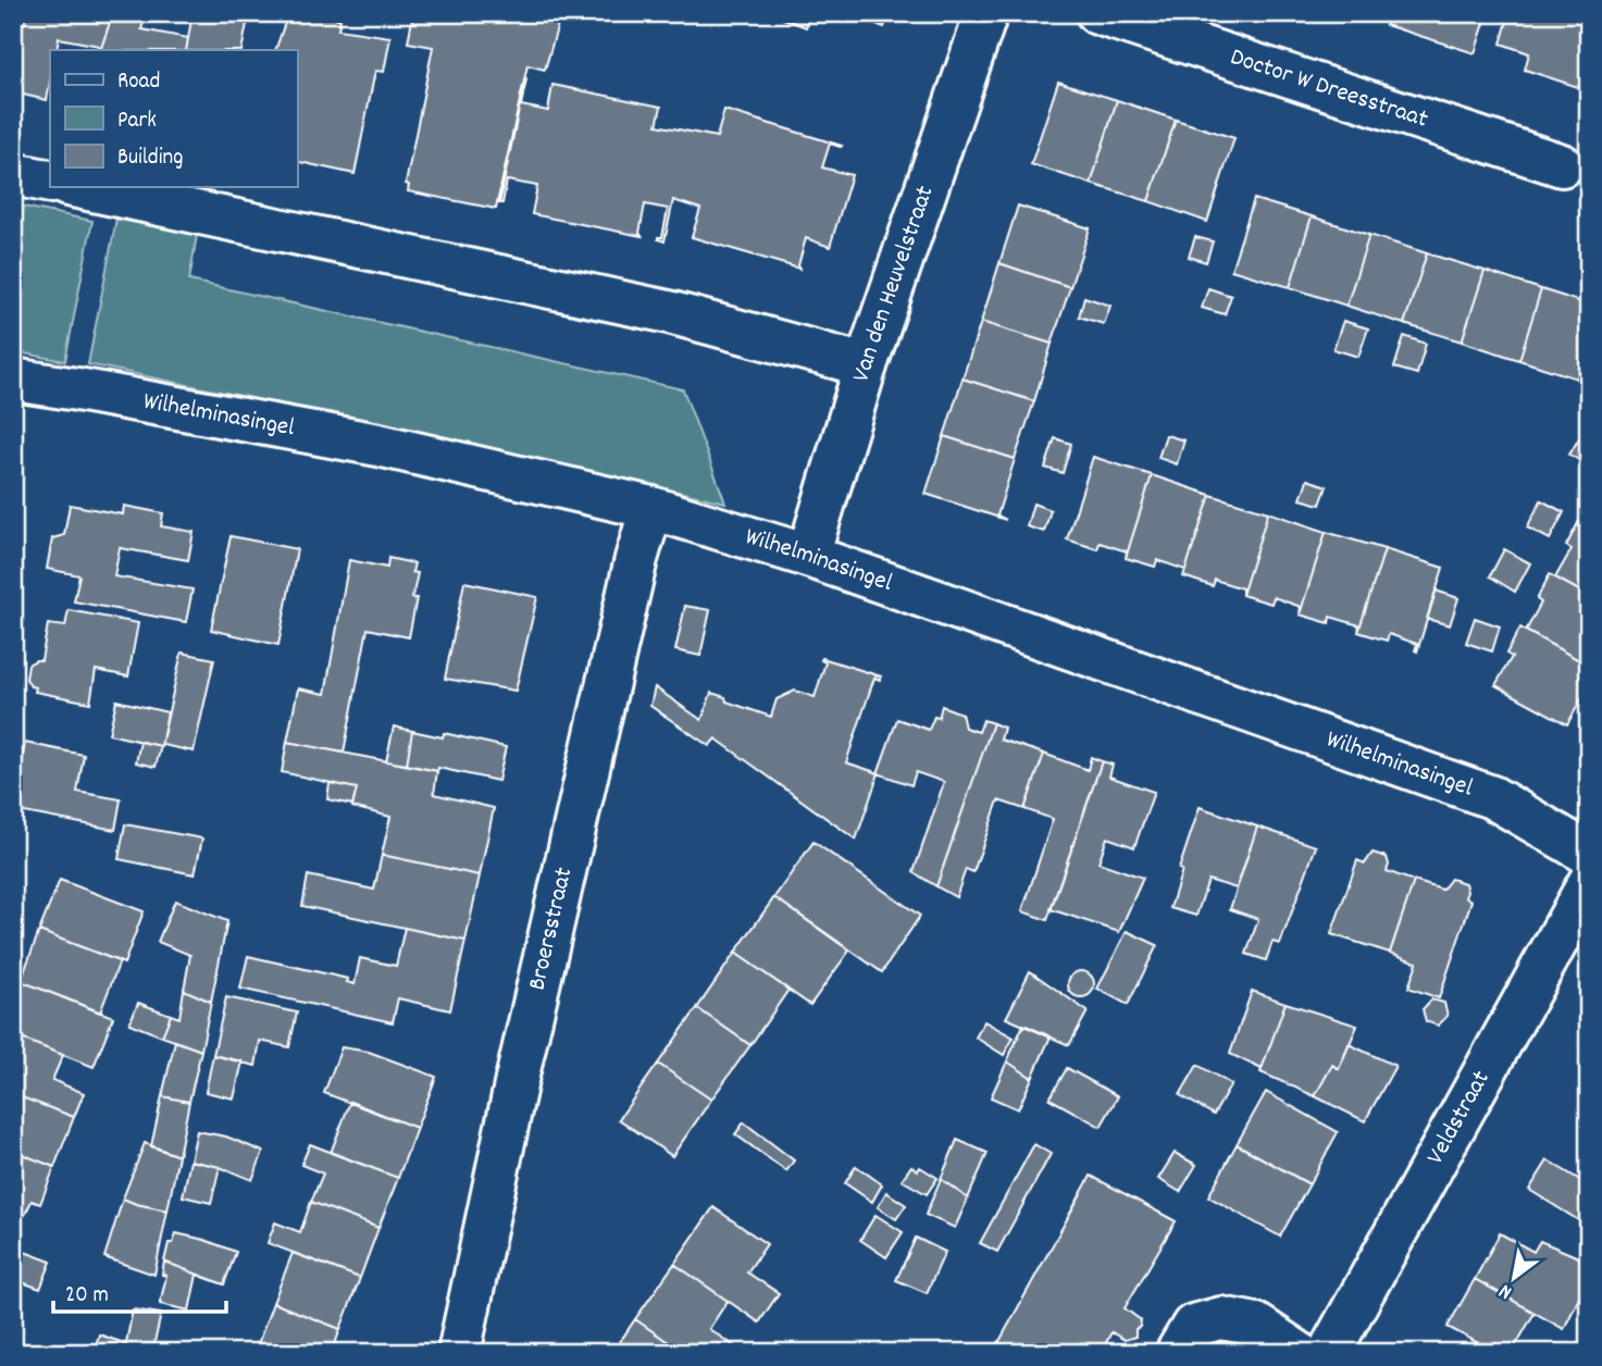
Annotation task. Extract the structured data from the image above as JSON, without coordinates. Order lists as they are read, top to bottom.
{
  "streets": {
    "street": [
      "Doctor W Dreesstraat",
      "Van den Heuvelstraat",
      "Wilhelminasingel",
      "Broersstraat",
      "Veldstraat"
    ]
  },
  "crossings": [
    ["Van den Heuvelstraat", "Wilhelminasingel"],
    ["Wilhelminasingel", "Broersstraat"]
  ],
  "legend": ["Road", "Park", "Building"],
  "scale_bar": "20 m",
  "north": "bottom left"
}
